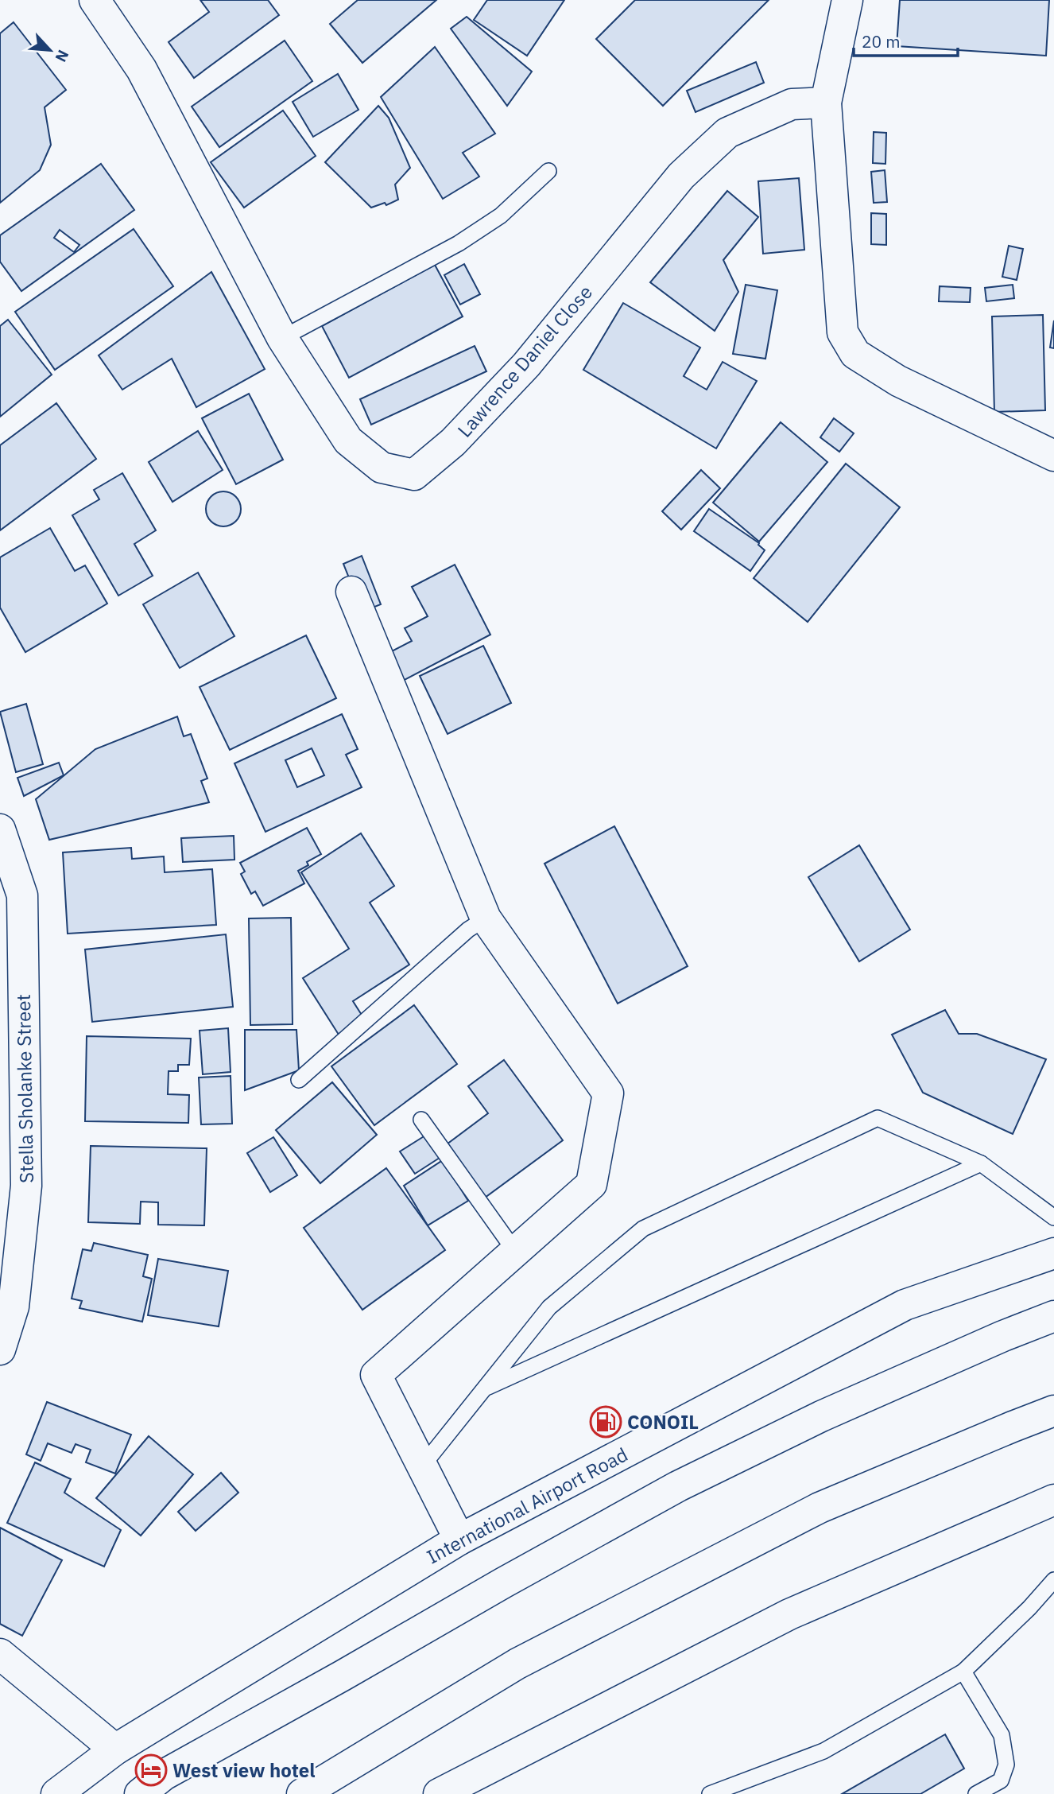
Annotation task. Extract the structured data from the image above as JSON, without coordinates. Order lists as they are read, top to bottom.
{
  "streets": {
    "main road": ["Lawrence Daniel Close", "Stella Sholanke Street", "International Airport Road"]
  },
  "places": {
    "fuel station": ["CONOIL"],
    "hotel": ["West view hotel"]
  },
  "scale_bar": "20 m",
  "north": "bottom right"
}
